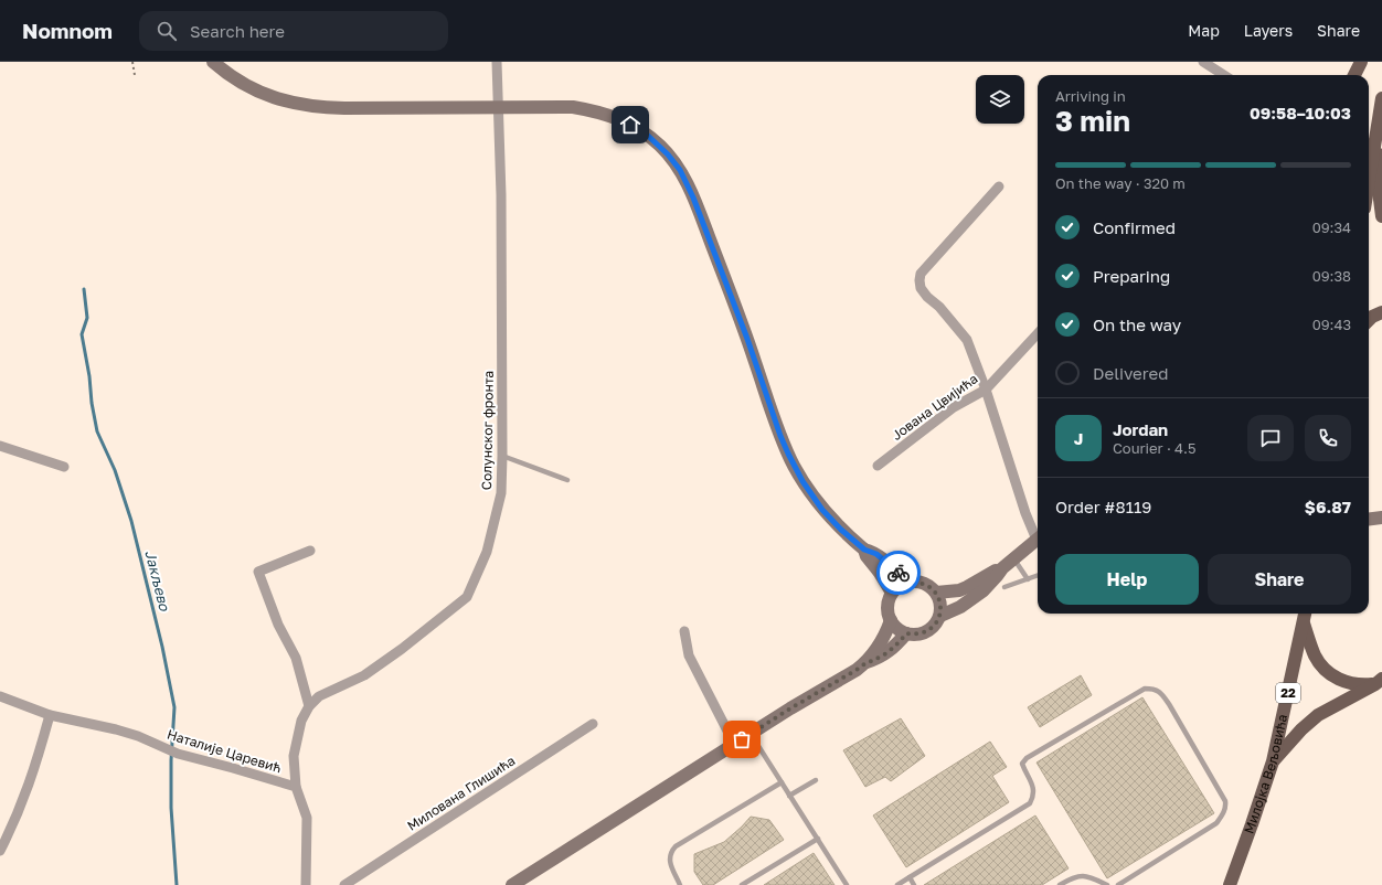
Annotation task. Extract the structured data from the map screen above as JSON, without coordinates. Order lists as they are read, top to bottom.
{
  "streets": {
    "main road": ["22", "Милојка Вељовића"],
    "street": [
      "Јована Цвијића",
      "Солунског фронта",
      "Наталије Царевић",
      "Милована Глишића"
    ]
  },
  "crossings": [
    ["Солунског фронта", "Наталије Царевић"]
  ],
  "water": ["Јакљево"],
  "page": {
    "header": "Nomnom",
    "search": "Search here",
    "nav": ["Map", "Layers", "Share"],
    "heading": ["3 min", "Arriving in", "09:58–10:03"],
    "panel": [
      "Jordan",
      "Courier · 4.5",
      "Order #8119",
      "$6.87"
    ],
    "bar": "On the way · 320 m",
    "list": [
      ["Confirmed", "09:34"],
      ["Preparing", "09:38"],
      ["On the way", "09:43"],
      "Delivered"
    ],
    "round": "J",
    "buttons": ["Help", "Share"]
  }
}
